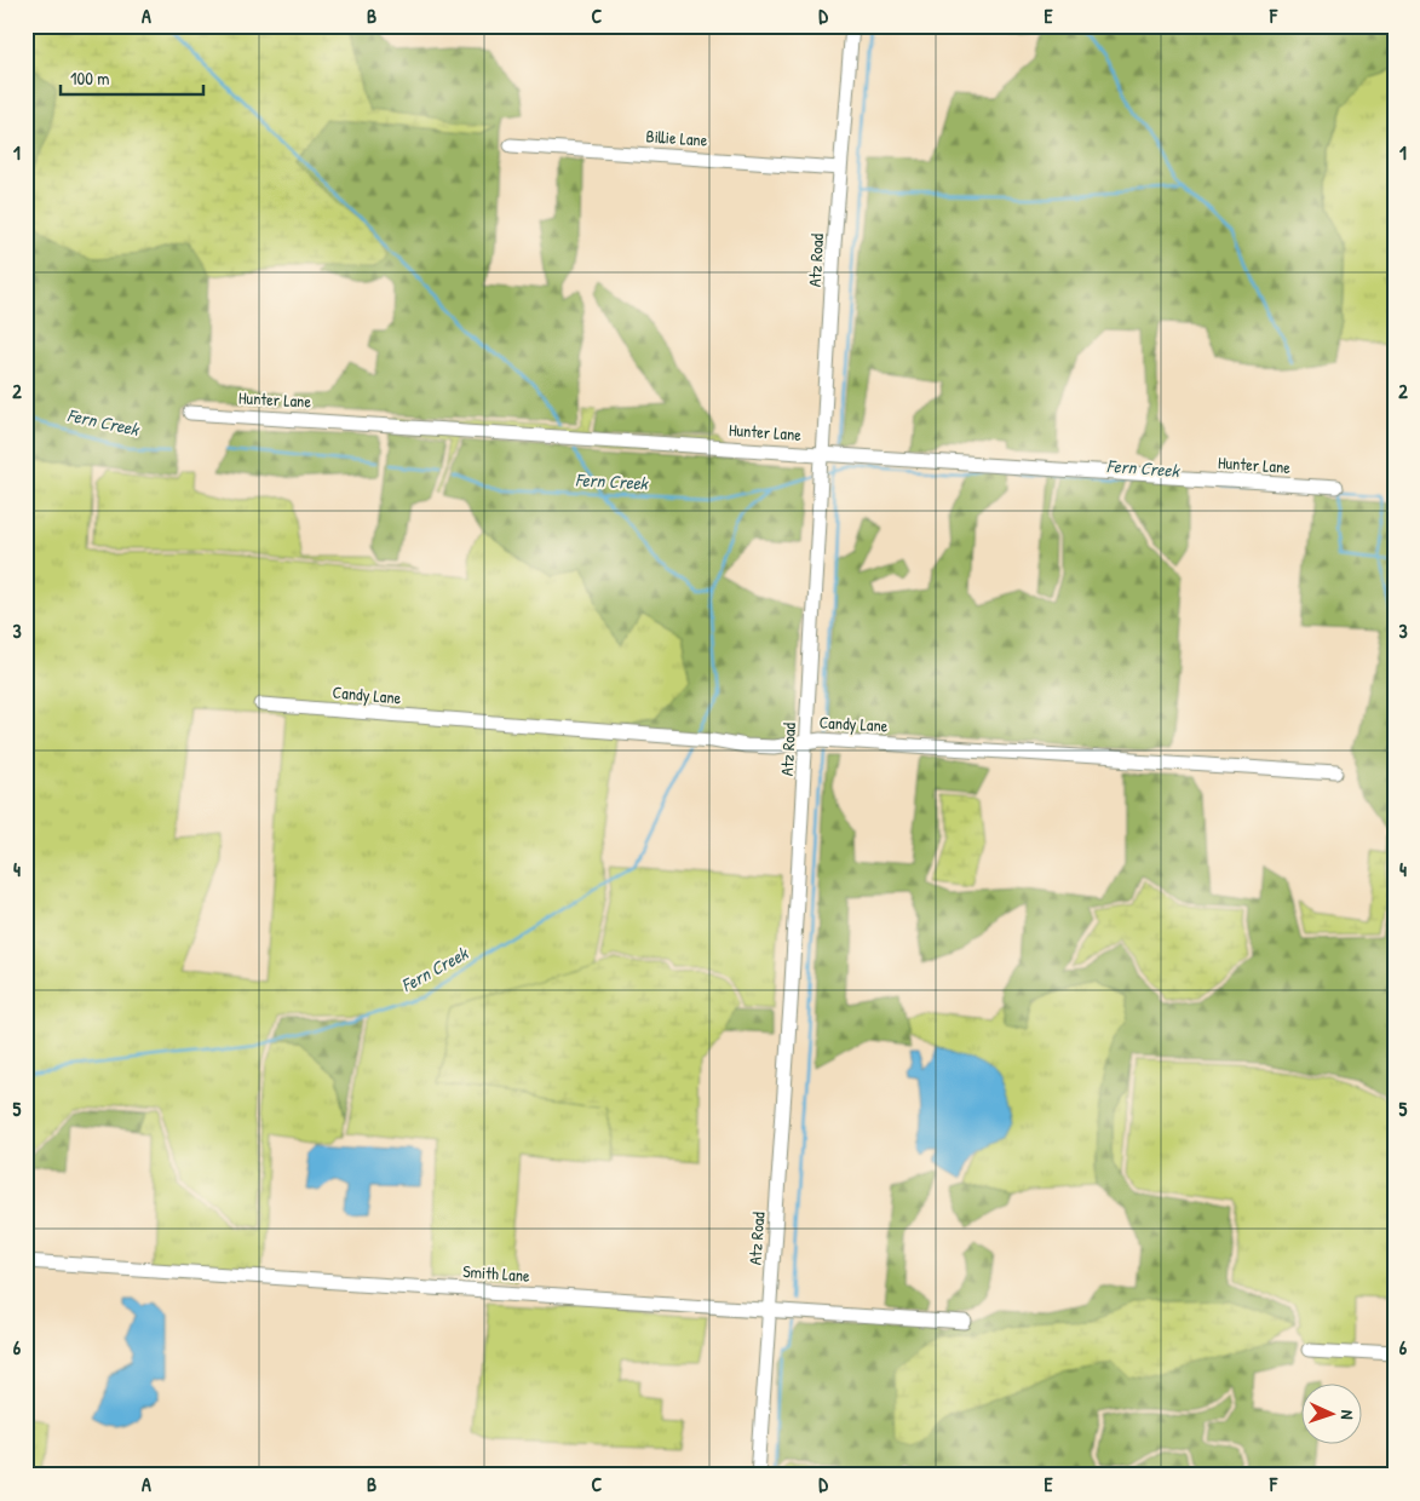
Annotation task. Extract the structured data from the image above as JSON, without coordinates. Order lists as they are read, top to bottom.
{
  "streets": {
    "street": [
      "Billie Lane",
      "Atz Road",
      "Hunter Lane",
      "Candy Lane",
      "Smith Lane"
    ]
  },
  "crossings": [
    ["Billie Lane", "Atz Road"],
    ["Atz Road", "Hunter Lane"],
    ["Atz Road", "Candy Lane"],
    ["Atz Road", "Smith Lane"]
  ],
  "water": ["Fern Creek"],
  "scale_bar": "100 m",
  "north": "right",
  "grid": {
    "columns": [
      "A",
      "B",
      "C",
      "D",
      "E",
      "F"
    ],
    "rows": [
      "1",
      "2",
      "3",
      "4",
      "5",
      "6"
    ]
  }
}
